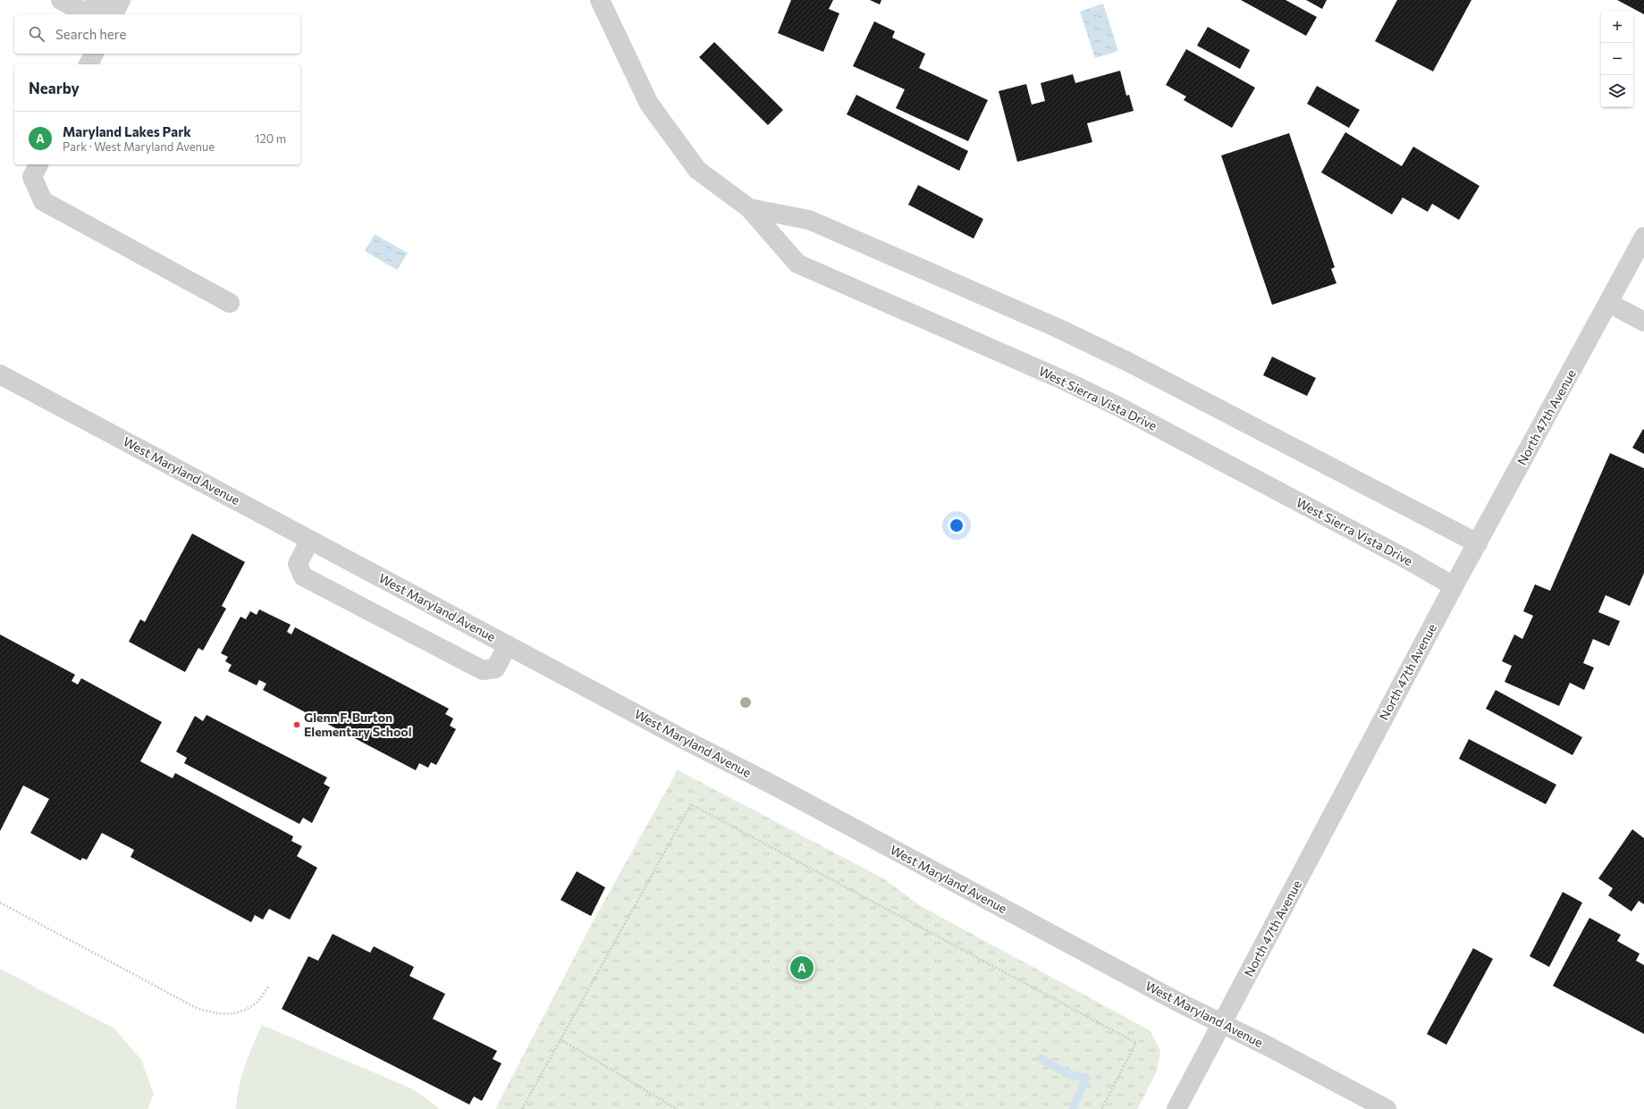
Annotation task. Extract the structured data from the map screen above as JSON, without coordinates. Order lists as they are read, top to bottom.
{
  "streets": {
    "street": ["West Sierra Vista Drive", "North 47th Avenue", "West Maryland Avenue"]
  },
  "crossings": [
    ["West Sierra Vista Drive", "North 47th Avenue"],
    ["North 47th Avenue", "West Maryland Avenue"]
  ],
  "places": ["Glenn F. Burton Elementary School"],
  "page": {
    "map_buttons": ["+", "−"],
    "search": "Search here",
    "heading": "Nearby",
    "list": [
      {
        "mark": "A",
        "name": "Maryland Lakes Park",
        "note": "Park · West Maryland Avenue",
        "value": "120 m"
      }
    ],
    "pins": "A"
  }
}
